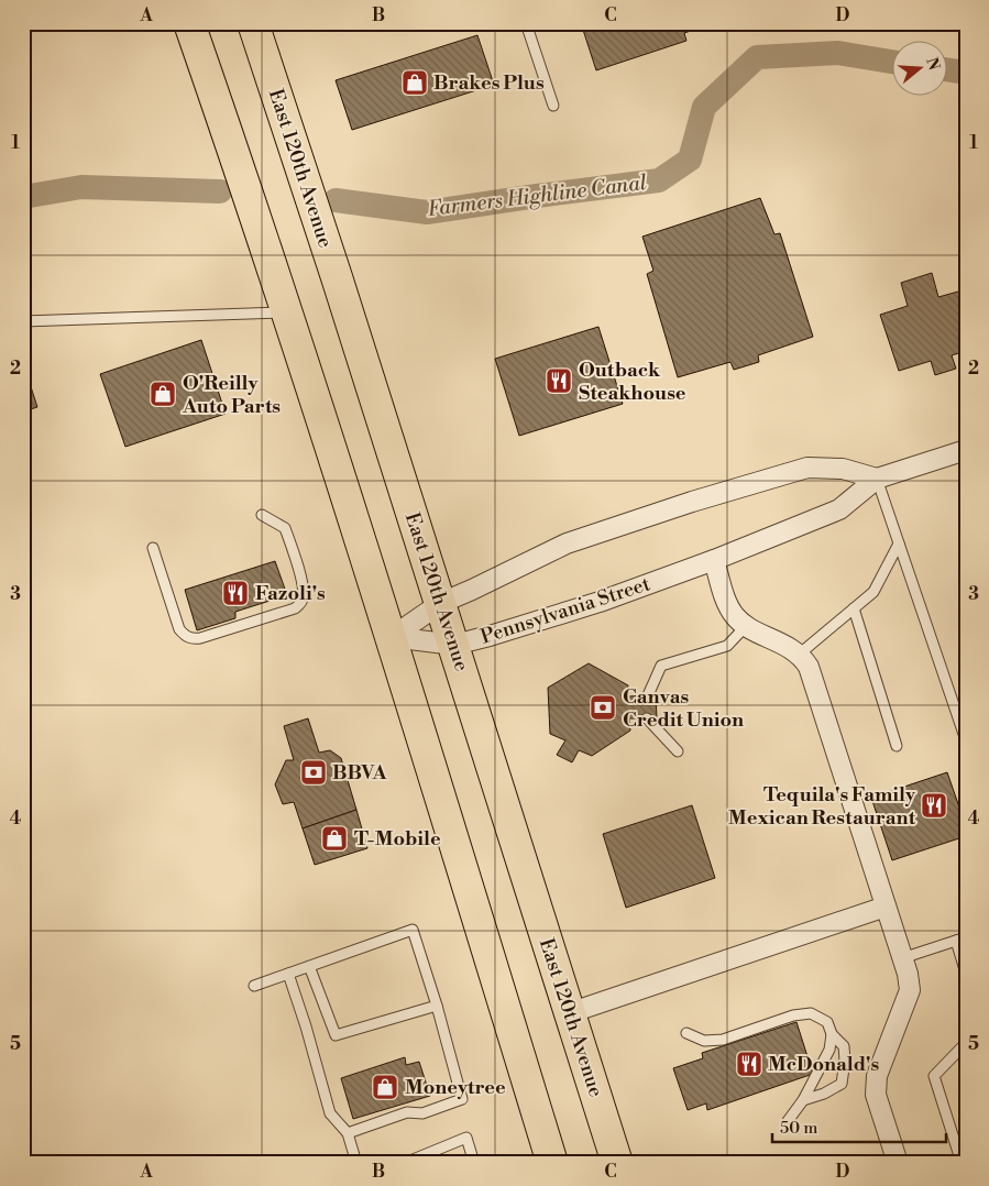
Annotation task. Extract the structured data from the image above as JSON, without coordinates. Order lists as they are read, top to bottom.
{
  "streets": {
    "main road": ["East 120th Avenue"],
    "street": ["Pennsylvania Street"]
  },
  "crossings": [
    ["East 120th Avenue", "Pennsylvania Street"]
  ],
  "water": ["Farmers Highline Canal"],
  "places": {
    "shop": [
      "Brakes Plus",
      "O'Reilly Auto Parts",
      "T-Mobile",
      "Moneytree"
    ],
    "restaurant": [
      "Outback Steakhouse",
      "Fazoli's",
      "Tequila's Family Mexican Restaurant",
      "McDonald's"
    ],
    "bank": ["Canvas Credit Union", "BBVA"]
  },
  "scale_bar": "50 m",
  "north": "right",
  "grid": {
    "columns": [
      "A",
      "B",
      "C",
      "D"
    ],
    "rows": [
      "1",
      "2",
      "3",
      "4",
      "5"
    ]
  }
}
